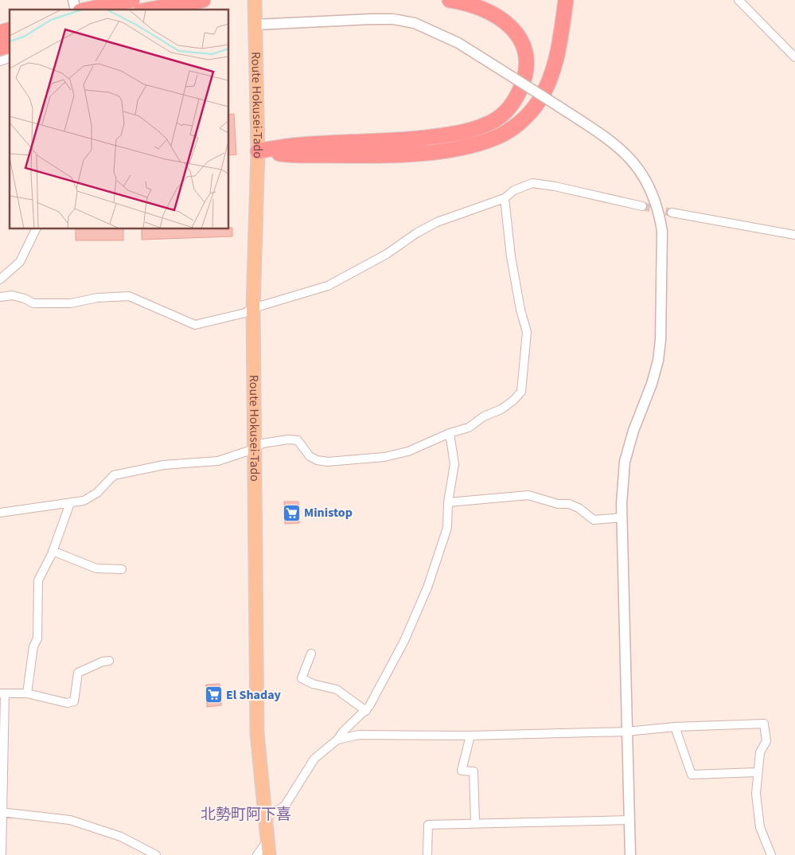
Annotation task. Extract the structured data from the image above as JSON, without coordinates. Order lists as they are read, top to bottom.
{
  "streets": {
    "main road": ["Route Hokusei-Tado"]
  },
  "districts": ["北勢町阿下喜"],
  "places": {
    "supermarket": ["Ministop", "El Shaday"]
  }
}
